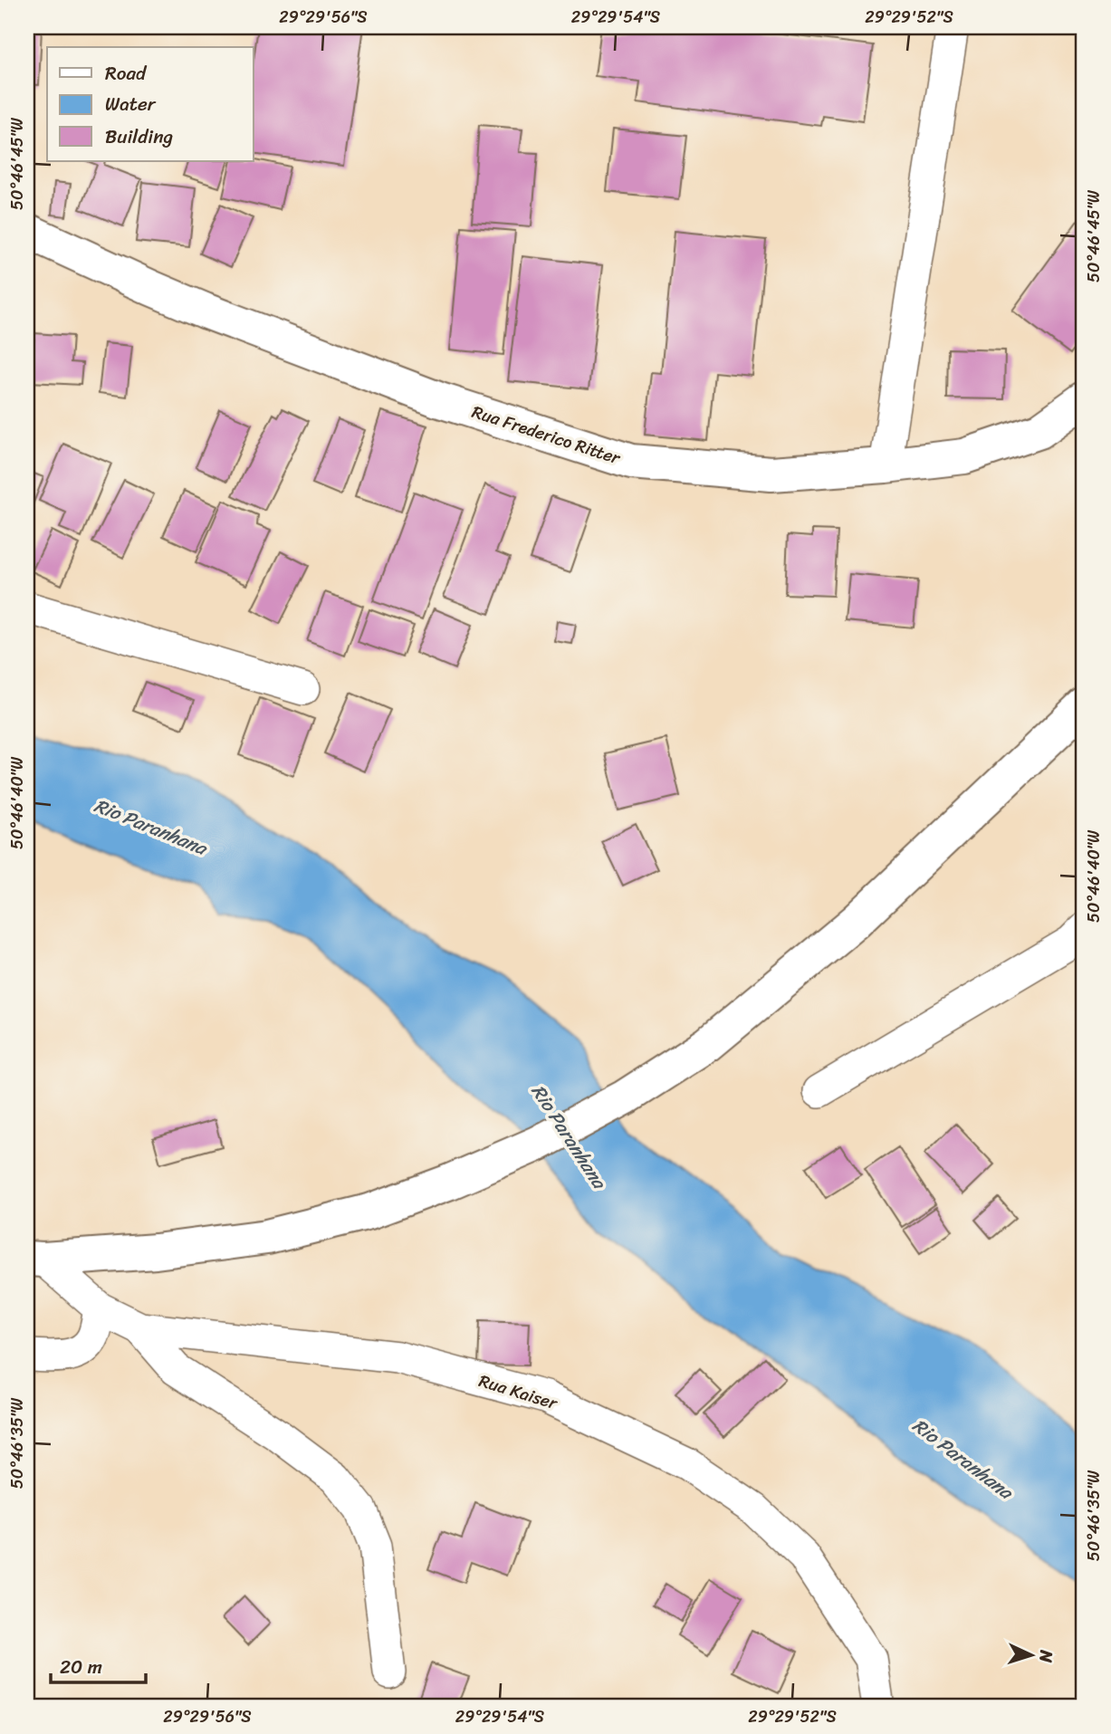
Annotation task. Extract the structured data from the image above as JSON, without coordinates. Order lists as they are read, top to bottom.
{
  "streets": {
    "main road": ["Rua Frederico Ritter"],
    "street": ["Rua Kaiser"]
  },
  "water": ["Rio Paranhana"],
  "legend": ["Road", "Water", "Building"],
  "scale_bar": "20 m",
  "north": "right",
  "coordinates": [
    "29°29'56\"S",
    "29°29'54\"S",
    "29°29'52\"S",
    "50°46'45\"W",
    "50°46'40\"W",
    "50°46'35\"W"
  ]
}
